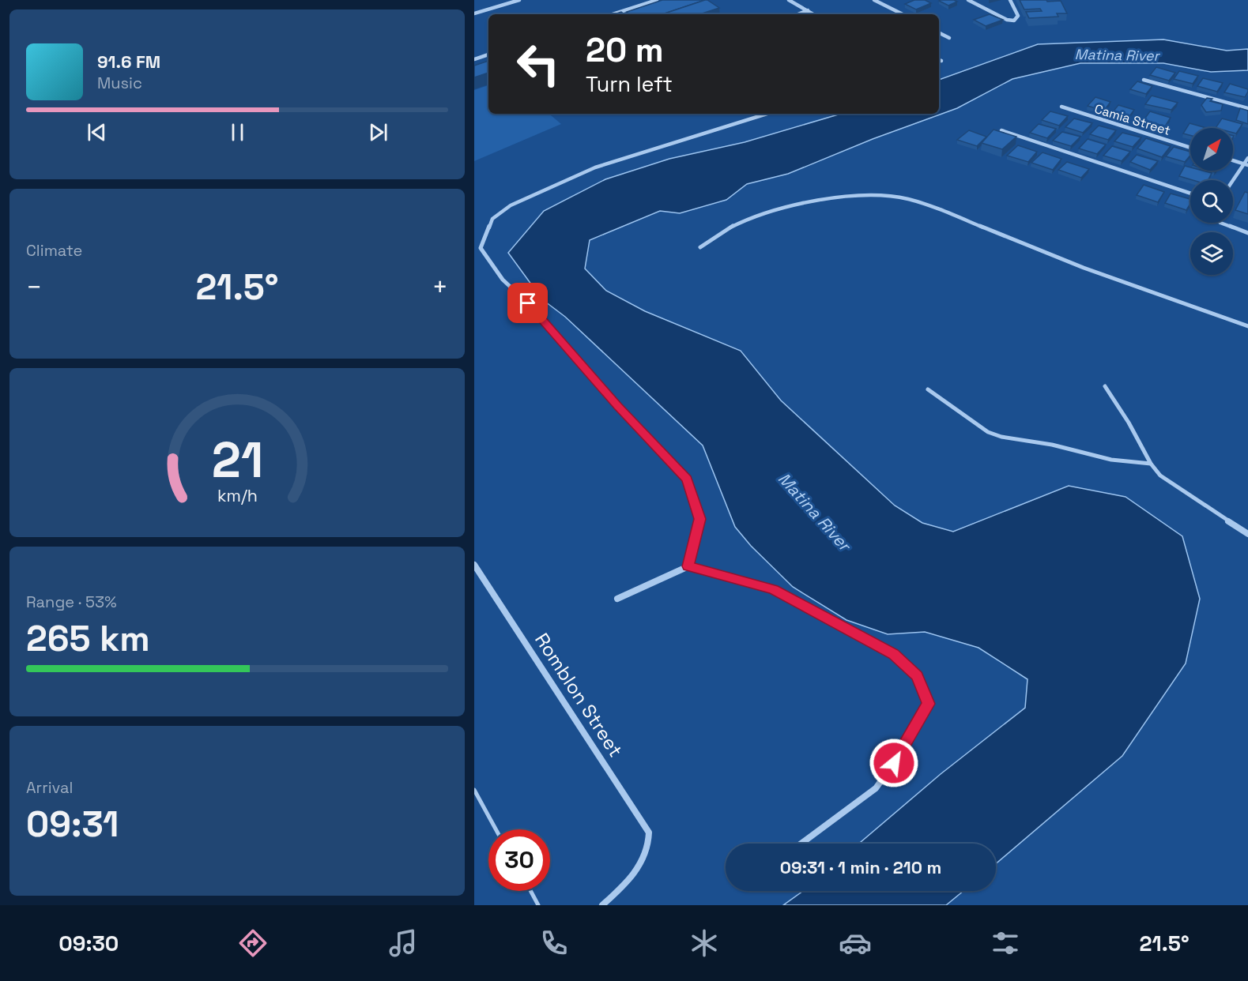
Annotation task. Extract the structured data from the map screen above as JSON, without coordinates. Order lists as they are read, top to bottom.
{
  "streets": {
    "street": ["Camia Street", "Romblon Street"]
  },
  "water": ["Matina River"],
  "north": "top right",
  "page": {
    "turn": ["20 m", "Turn left"],
    "song": ["91.6 FM", "Music"],
    "tile": [
      "Climate",
      ["Range · 53%", "265 km"],
      ["Arrival", "09:31"]
    ],
    "heat": ["−", "21.5°", "+"],
    "limit": "30",
    "trip": "09:31 · 1 min · 210 m",
    "tabs": ["09:30", "21.5°"],
    "gauge": ["21", "km/h"]
  }
}
